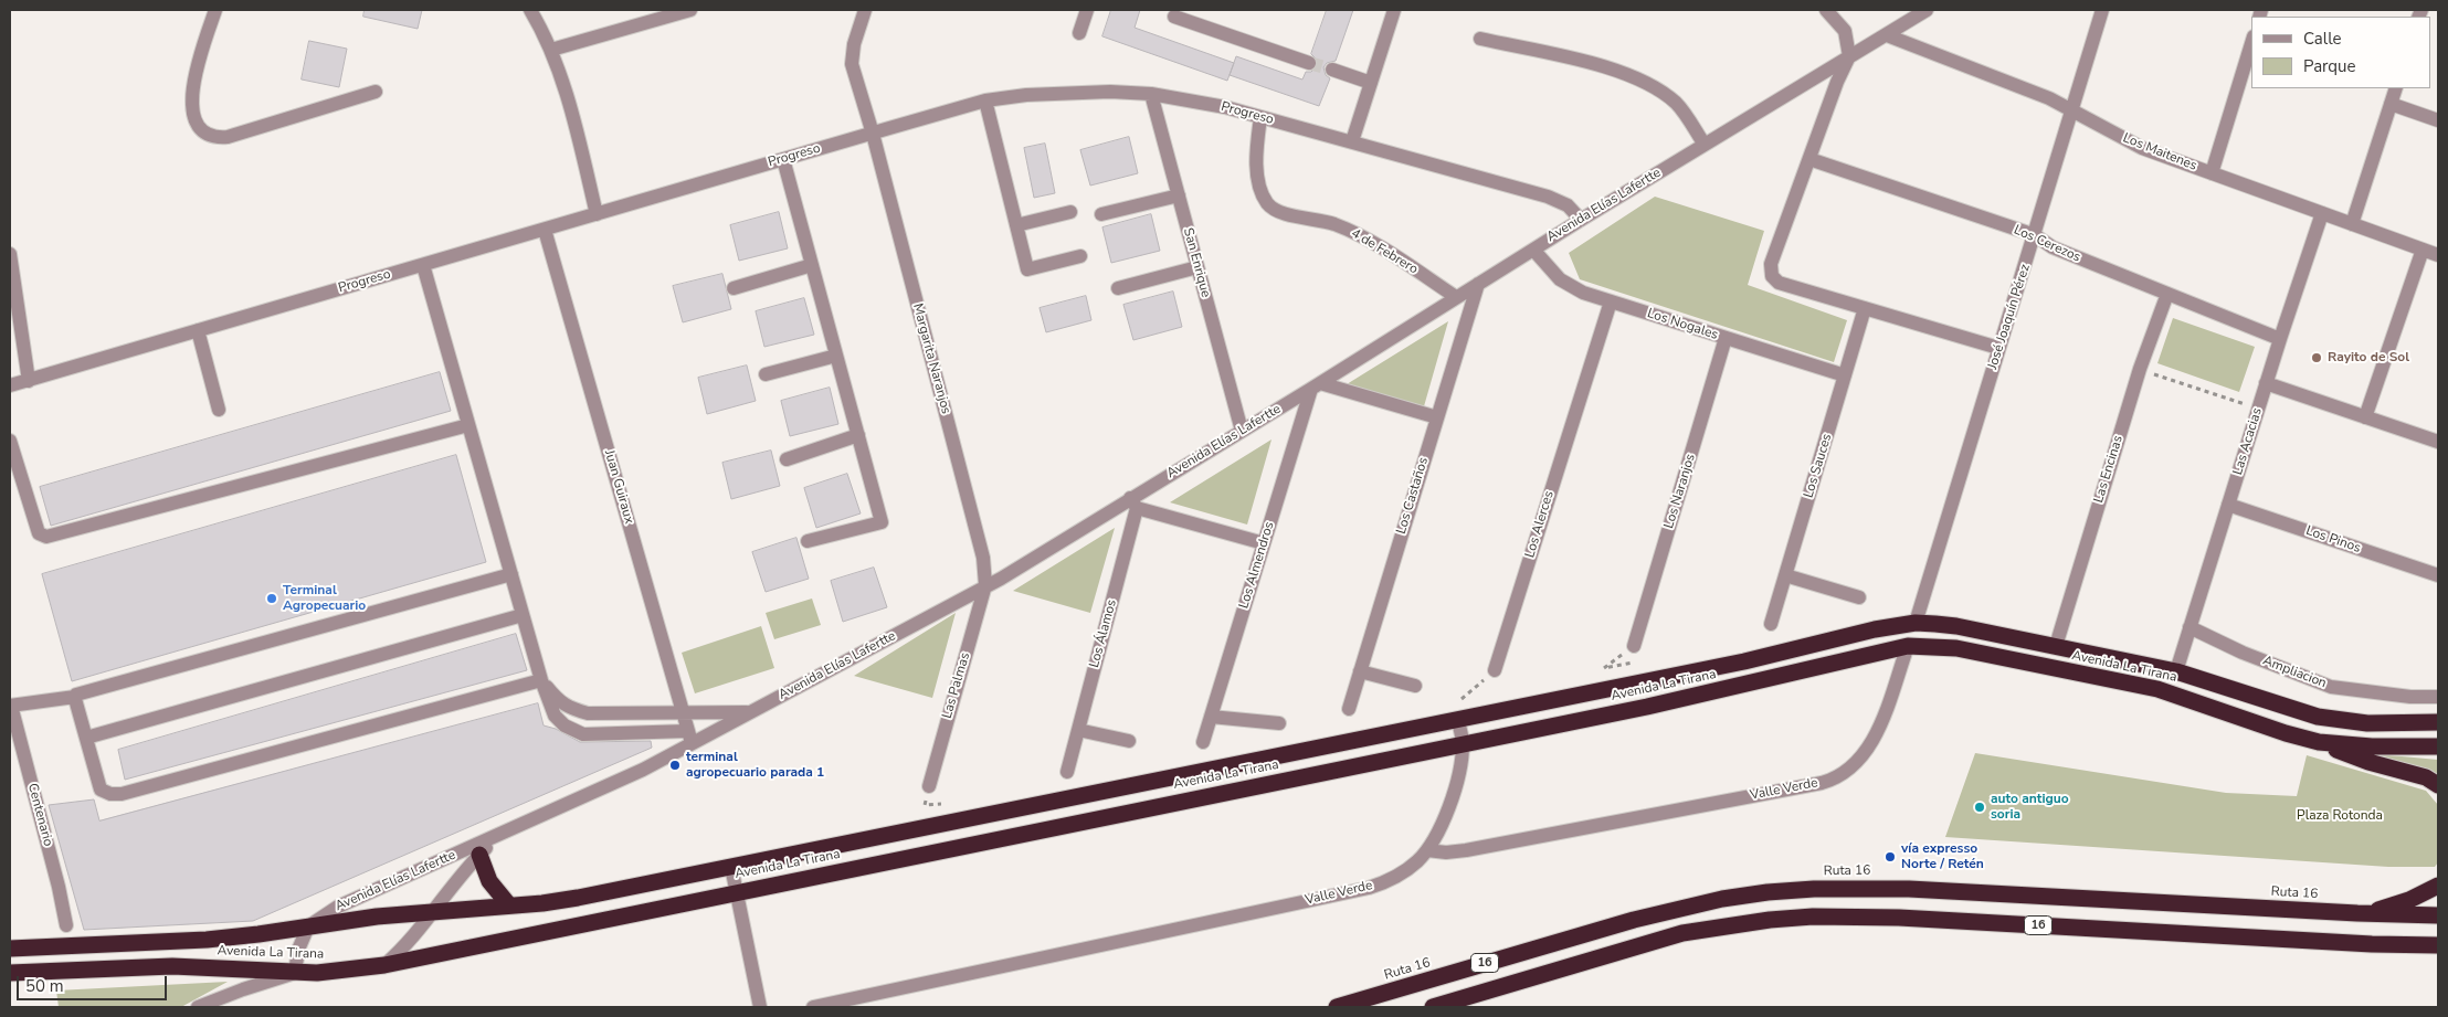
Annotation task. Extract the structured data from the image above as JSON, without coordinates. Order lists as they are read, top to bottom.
{
  "streets": {
    "highway": ["Avenida La Tirana", "Ruta 16", "16"],
    "street": [
      "Progreso",
      "Los Maitenes",
      "Avenida Elías Lafertte",
      "Los Cerezos",
      "4 de Febrero",
      "San Enrique",
      "José Joaquín Pérez",
      "Los Nogales",
      "Margarita Naranjos",
      "Las Acacias",
      "Los Sauces",
      "Las Encinas",
      "Juan Guiraux",
      "Los Naranjos",
      "Los Castaños",
      "Los Alerces",
      "Los Pinos",
      "Los Almendros",
      "Los Álamos",
      "Ampliacion",
      "Las Palmas",
      "Valle Verde",
      "Centenario"
    ]
  },
  "crossings": [
    ["Progreso", "Avenida Elías Lafertte"],
    ["Progreso", "4 de Febrero"],
    ["Progreso", "San Enrique"],
    ["Progreso", "Margarita Naranjos"],
    ["Progreso", "Juan Guiraux"],
    ["Los Maitenes", "Avenida Elías Lafertte"],
    ["Los Maitenes", "José Joaquín Pérez"],
    ["Los Maitenes", "Las Acacias"],
    ["Avenida Elías Lafertte", "4 de Febrero"],
    ["Avenida Elías Lafertte", "San Enrique"],
    ["Avenida Elías Lafertte", "Los Nogales"],
    ["Avenida Elías Lafertte", "Margarita Naranjos"],
    ["Avenida Elías Lafertte", "Juan Guiraux"],
    ["Avenida Elías Lafertte", "Los Castaños"],
    ["Avenida Elías Lafertte", "Los Almendros"],
    ["Avenida Elías Lafertte", "Los Álamos"],
    ["Avenida Elías Lafertte", "Avenida La Tirana"],
    ["Avenida Elías Lafertte", "Las Palmas"],
    ["Los Cerezos", "José Joaquín Pérez"],
    ["Los Cerezos", "Las Acacias"],
    ["Los Cerezos", "Las Encinas"],
    ["José Joaquín Pérez", "Avenida La Tirana"],
    ["Los Nogales", "Los Sauces"],
    ["Los Nogales", "Los Naranjos"],
    ["Los Nogales", "Los Alerces"],
    ["Margarita Naranjos", "Las Palmas"],
    ["Las Acacias", "Los Pinos"],
    ["Las Acacias", "Avenida La Tirana"],
    ["Las Acacias", "Ampliacion"],
    ["Las Encinas", "Avenida La Tirana"],
    ["Avenida La Tirana", "Valle Verde"]
  ],
  "parks": ["Plaza Rotonda"],
  "places": [
    "Rayito de Sol",
    "Terminal Agropecuario",
    "terminal agropecuario parada 1",
    "auto antiguo soria",
    "vía expresso Norte / Retén"
  ],
  "legend": ["Calle", "Parque"],
  "scale_bar": "50 m"
}
